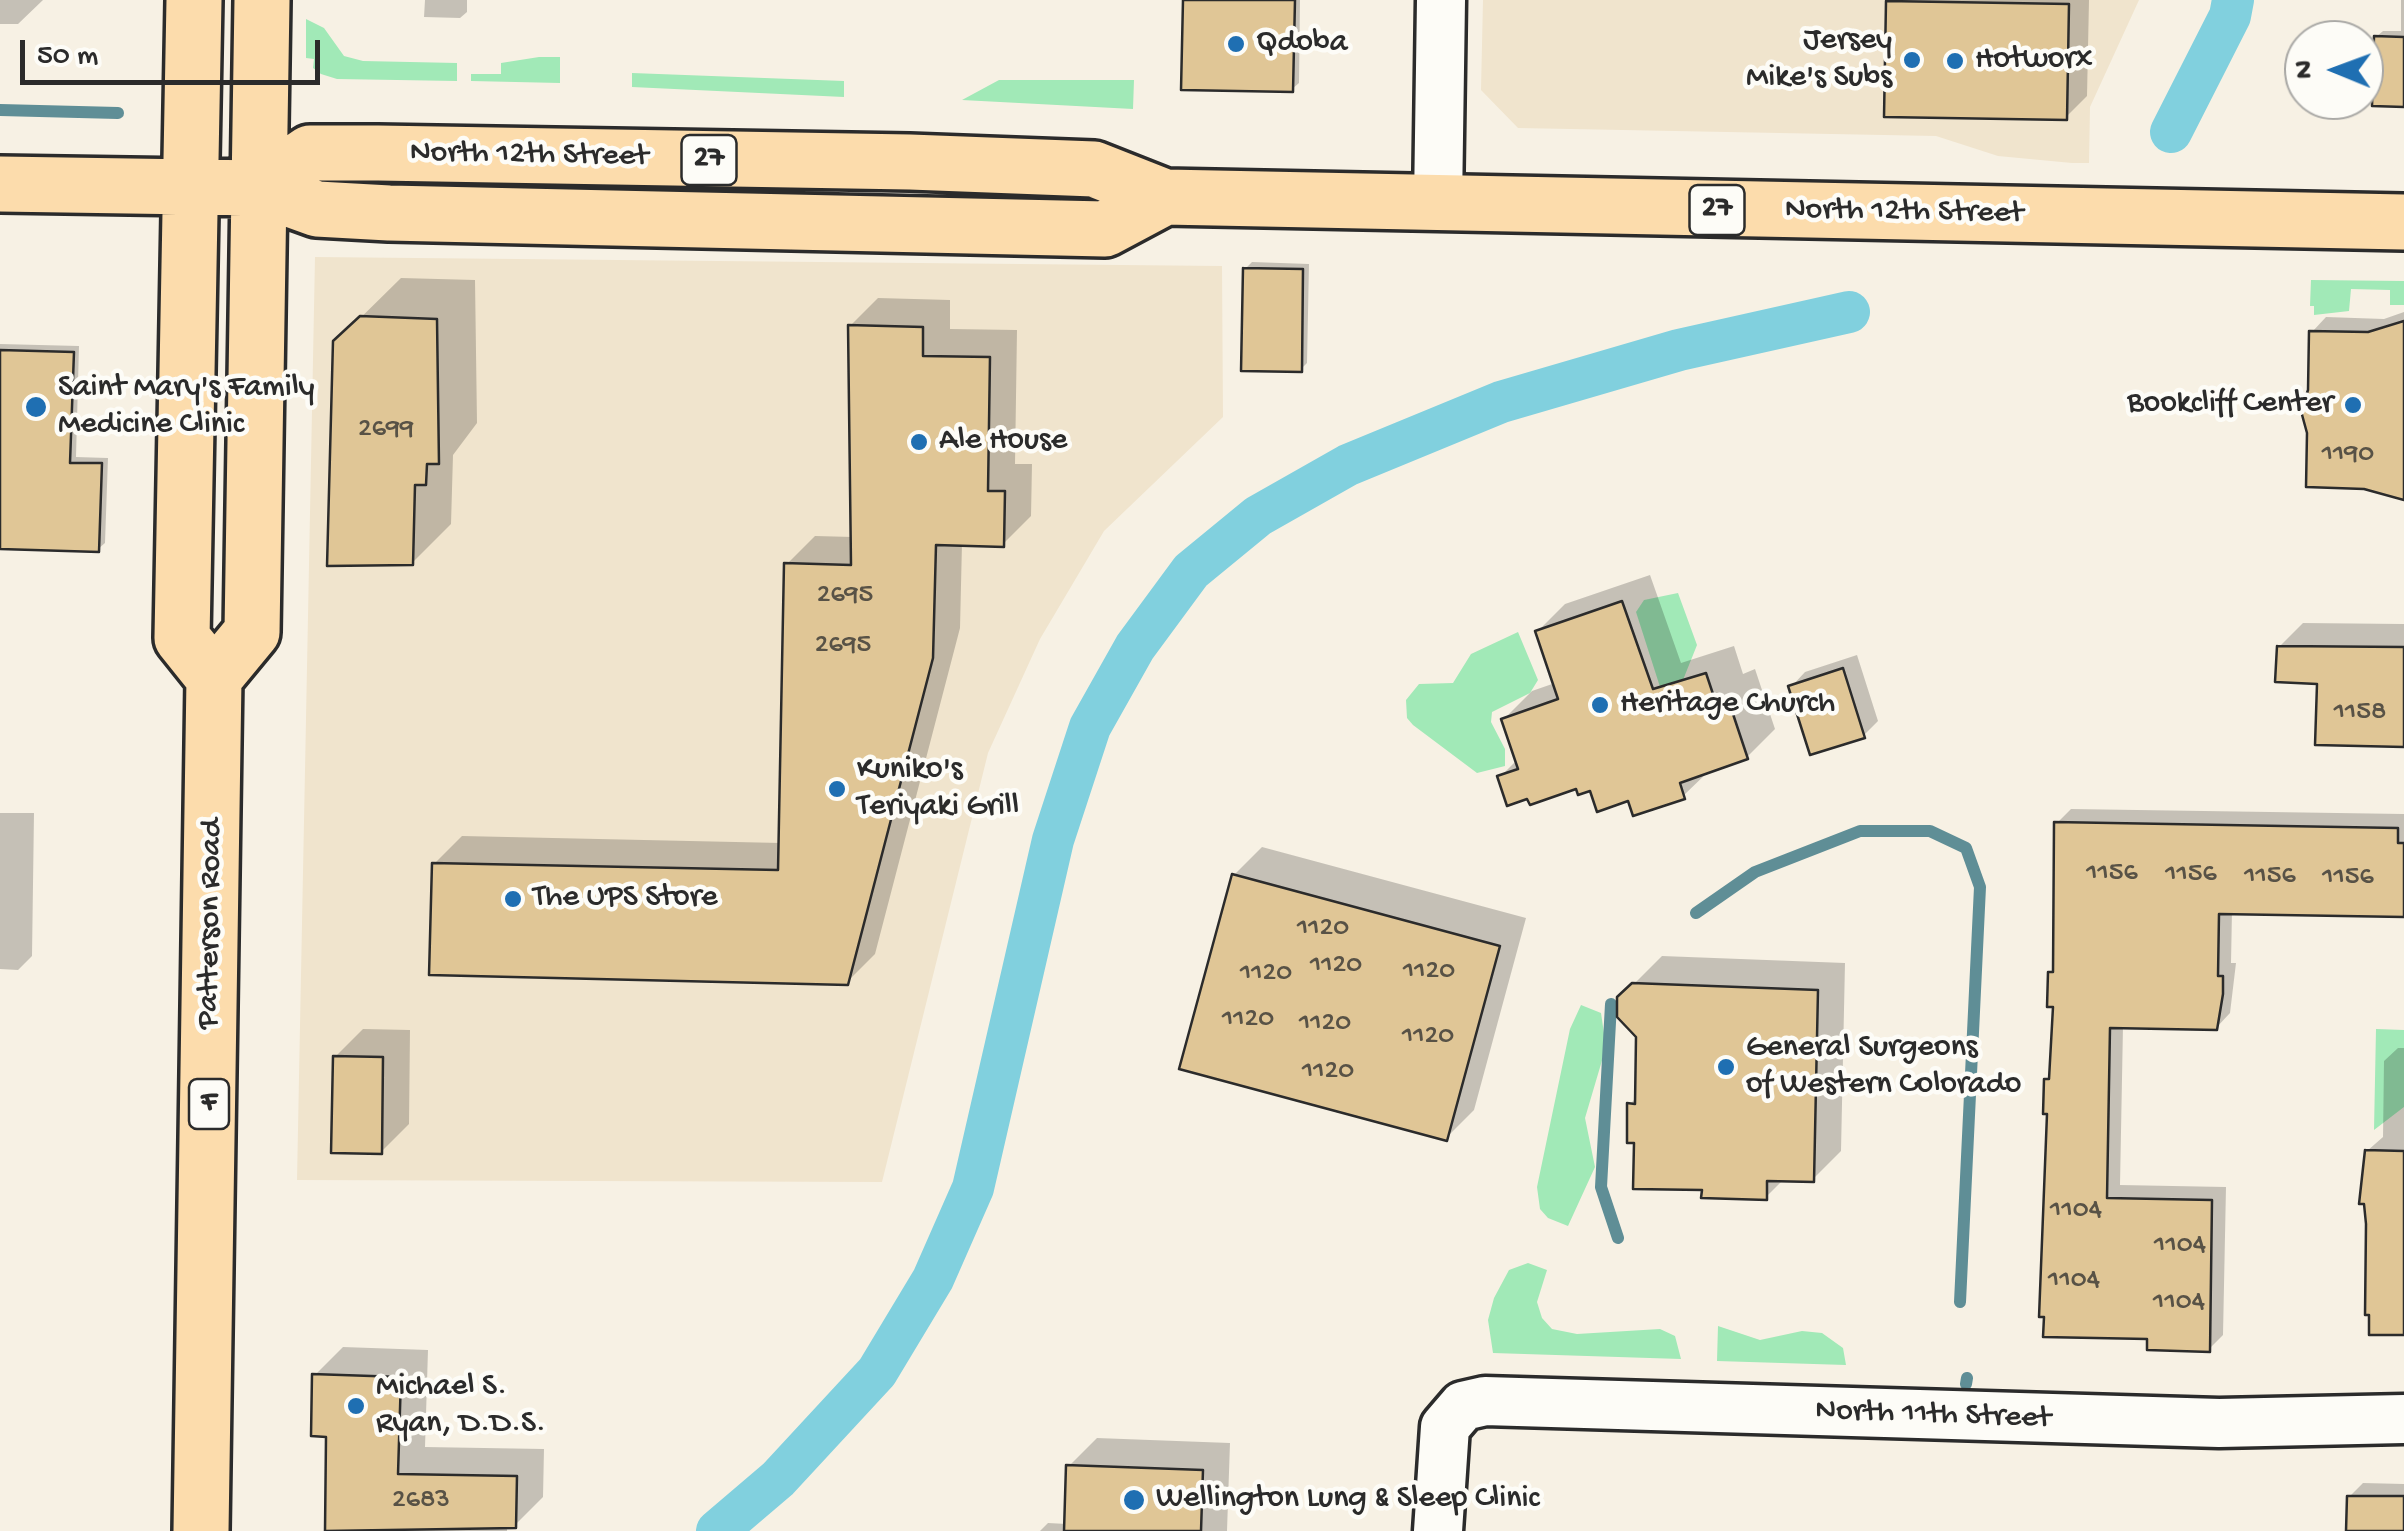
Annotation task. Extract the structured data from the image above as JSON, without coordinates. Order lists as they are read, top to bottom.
{
  "streets": {
    "main road": [
      "North 12th Street",
      "27",
      "Patterson Road",
      "F"
    ],
    "street": ["North 11th Street"]
  },
  "places": [
    "Qdoba",
    "Jersey Mike's Subs",
    "Hotworx",
    "Bookcliff Center",
    "Saint Mary's Family Medicine Clinic",
    "Ale House",
    "Heritage Church",
    "Kuniko's Teriyaki Grill",
    "The UPS Store",
    "General Surgeons of Western Colorado",
    "Michael S. Ryan, D.D.S.",
    "Wellington Lung & Sleep Clinic"
  ],
  "house_numbers": [
    "2699",
    "1190",
    "2695",
    "2695",
    "1158",
    "1156",
    "1156",
    "1156",
    "1156",
    "1120",
    "1120",
    "1120",
    "1120",
    "1120",
    "1120",
    "1120",
    "1120",
    "1104",
    "1104",
    "1104",
    "1104",
    "2683"
  ],
  "scale_bar": "50 m",
  "north": "left"
}
